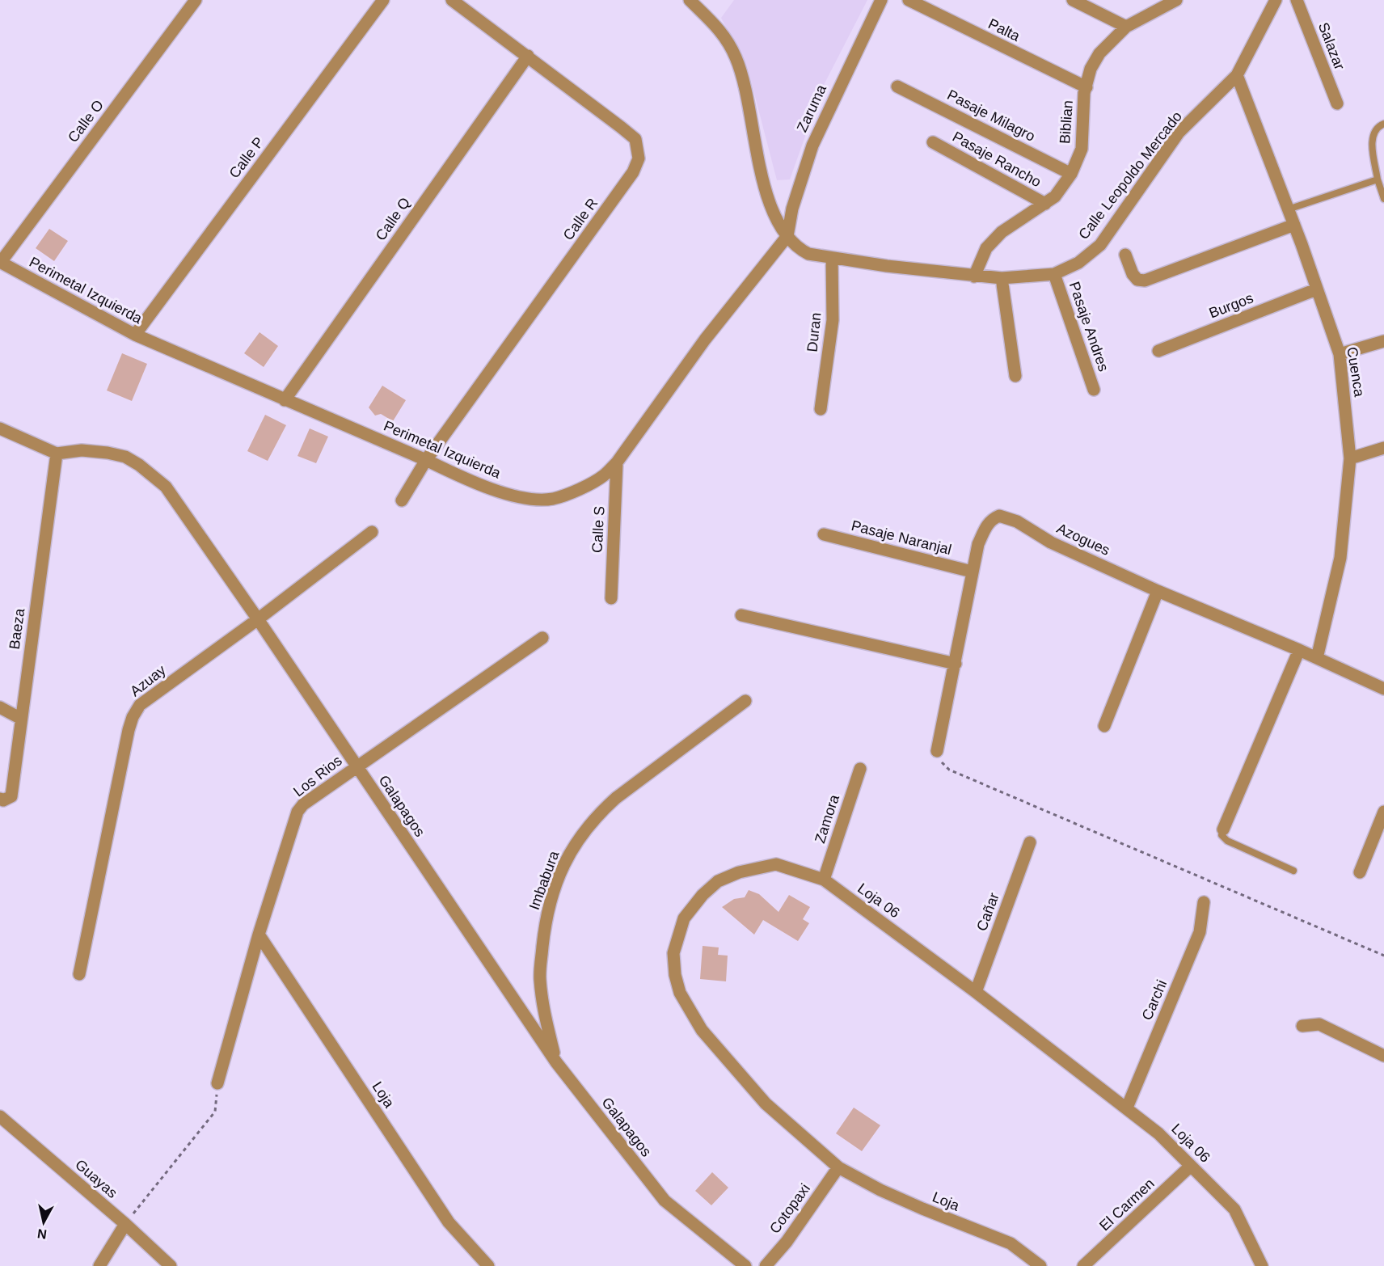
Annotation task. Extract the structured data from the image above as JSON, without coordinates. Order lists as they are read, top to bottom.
{
  "streets": {
    "street": [
      "Palta",
      "Salazar",
      "Zaruma",
      "Pasaje Milagro",
      "Calle O",
      "Biblian",
      "Calle P",
      "Pasaje Rancho",
      "Calle Leopoldo Mercado",
      "Calle Q",
      "Calle R",
      "Perimetal Izquierda",
      "Burgos",
      "Pasaje Andres",
      "Duran",
      "Cuenca",
      "Calle S",
      "Pasaje Naranjal",
      "Azogues",
      "Baeza",
      "Azuay",
      "Los Rios",
      "Galapagos",
      "Zamora",
      "Imbabura",
      "Loja 06",
      "Cañar",
      "Carchi",
      "Loja",
      "Guayas",
      "El Carmen",
      "Cotopaxi"
    ]
  },
  "crossings": [
    ["Palta", "Biblian"],
    ["Zaruma", "Calle Leopoldo Mercado"],
    ["Zaruma", "Perimetal Izquierda"],
    ["Pasaje Milagro", "Biblian"],
    ["Calle O", "Perimetal Izquierda"],
    ["Biblian", "Pasaje Rancho"],
    ["Biblian", "Calle Leopoldo Mercado"],
    ["Calle P", "Perimetal Izquierda"],
    ["Calle Leopoldo Mercado", "Perimetal Izquierda"],
    ["Calle Leopoldo Mercado", "Pasaje Andres"],
    ["Calle Leopoldo Mercado", "Duran"],
    ["Calle Leopoldo Mercado", "Cuenca"],
    ["Calle Q", "Calle R"],
    ["Calle Q", "Perimetal Izquierda"],
    ["Calle R", "Perimetal Izquierda"],
    ["Perimetal Izquierda", "Calle S"],
    ["Burgos", "Cuenca"],
    ["Cuenca", "Azogues"],
    ["Pasaje Naranjal", "Azogues"],
    ["Baeza", "Galapagos"],
    ["Azuay", "Galapagos"],
    ["Los Rios", "Galapagos"],
    ["Los Rios", "Loja"],
    ["Galapagos", "Imbabura"],
    ["Zamora", "Loja 06"],
    ["Loja 06", "Cañar"],
    ["Loja 06", "Carchi"],
    ["Loja 06", "Loja"],
    ["Loja 06", "El Carmen"],
    ["Loja 06", "Cotopaxi"],
    ["Loja", "Cotopaxi"]
  ],
  "north": "bottom"
}
